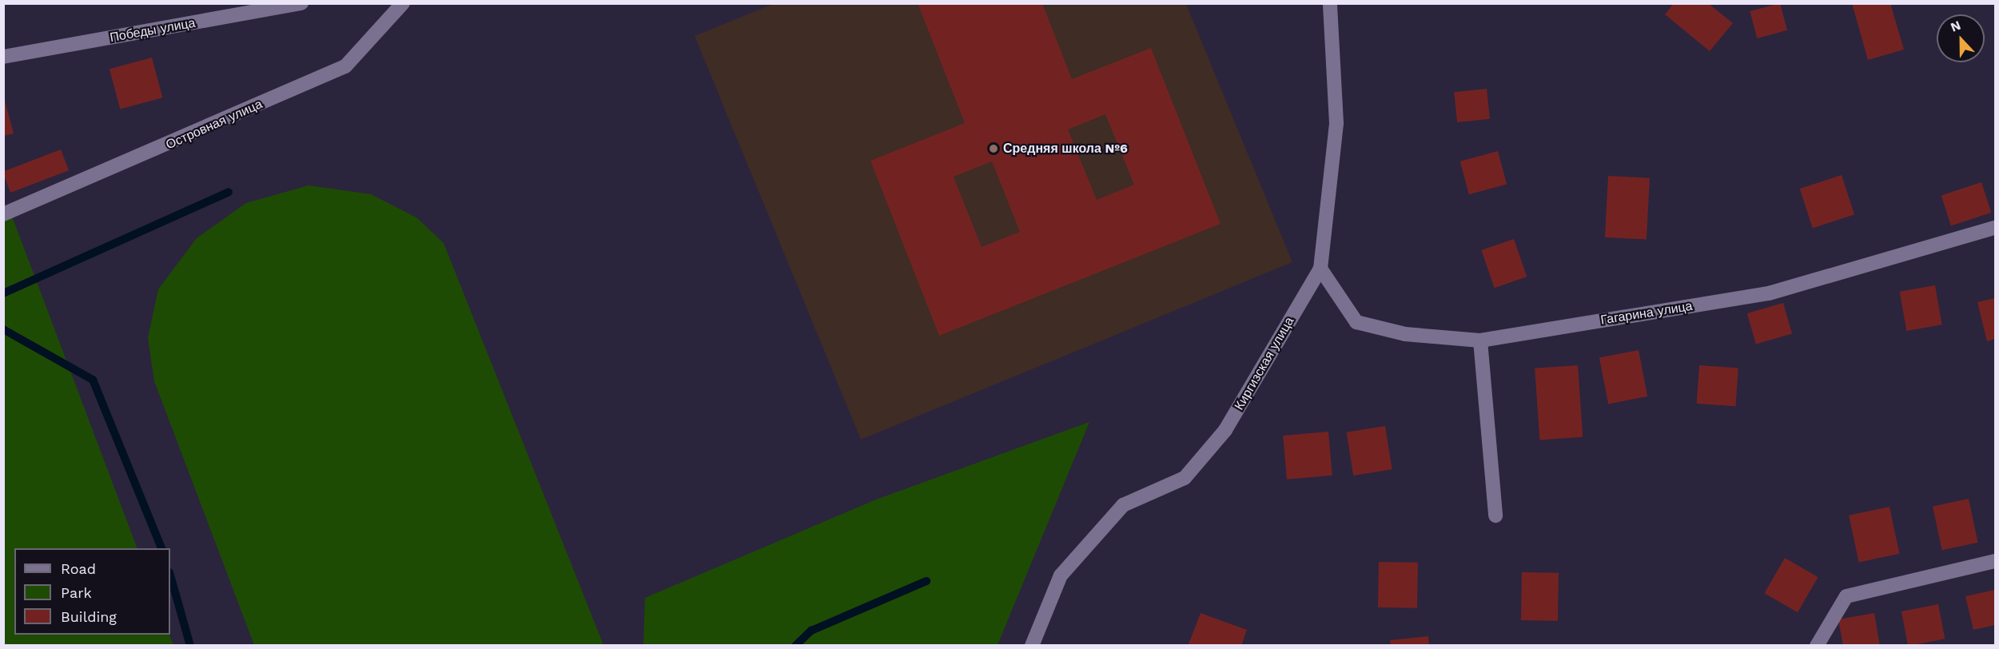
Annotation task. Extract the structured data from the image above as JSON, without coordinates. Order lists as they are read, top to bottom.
{
  "streets": {
    "street": [
      "Победы улица",
      "Островная улица",
      "Гагарина улица",
      "Киргизская улица"
    ]
  },
  "crossings": [
    ["Гагарина улица", "Киргизская улица"]
  ],
  "places": ["Средняя школа №6"],
  "legend": ["Road", "Park", "Building"],
  "north": "top"
}
